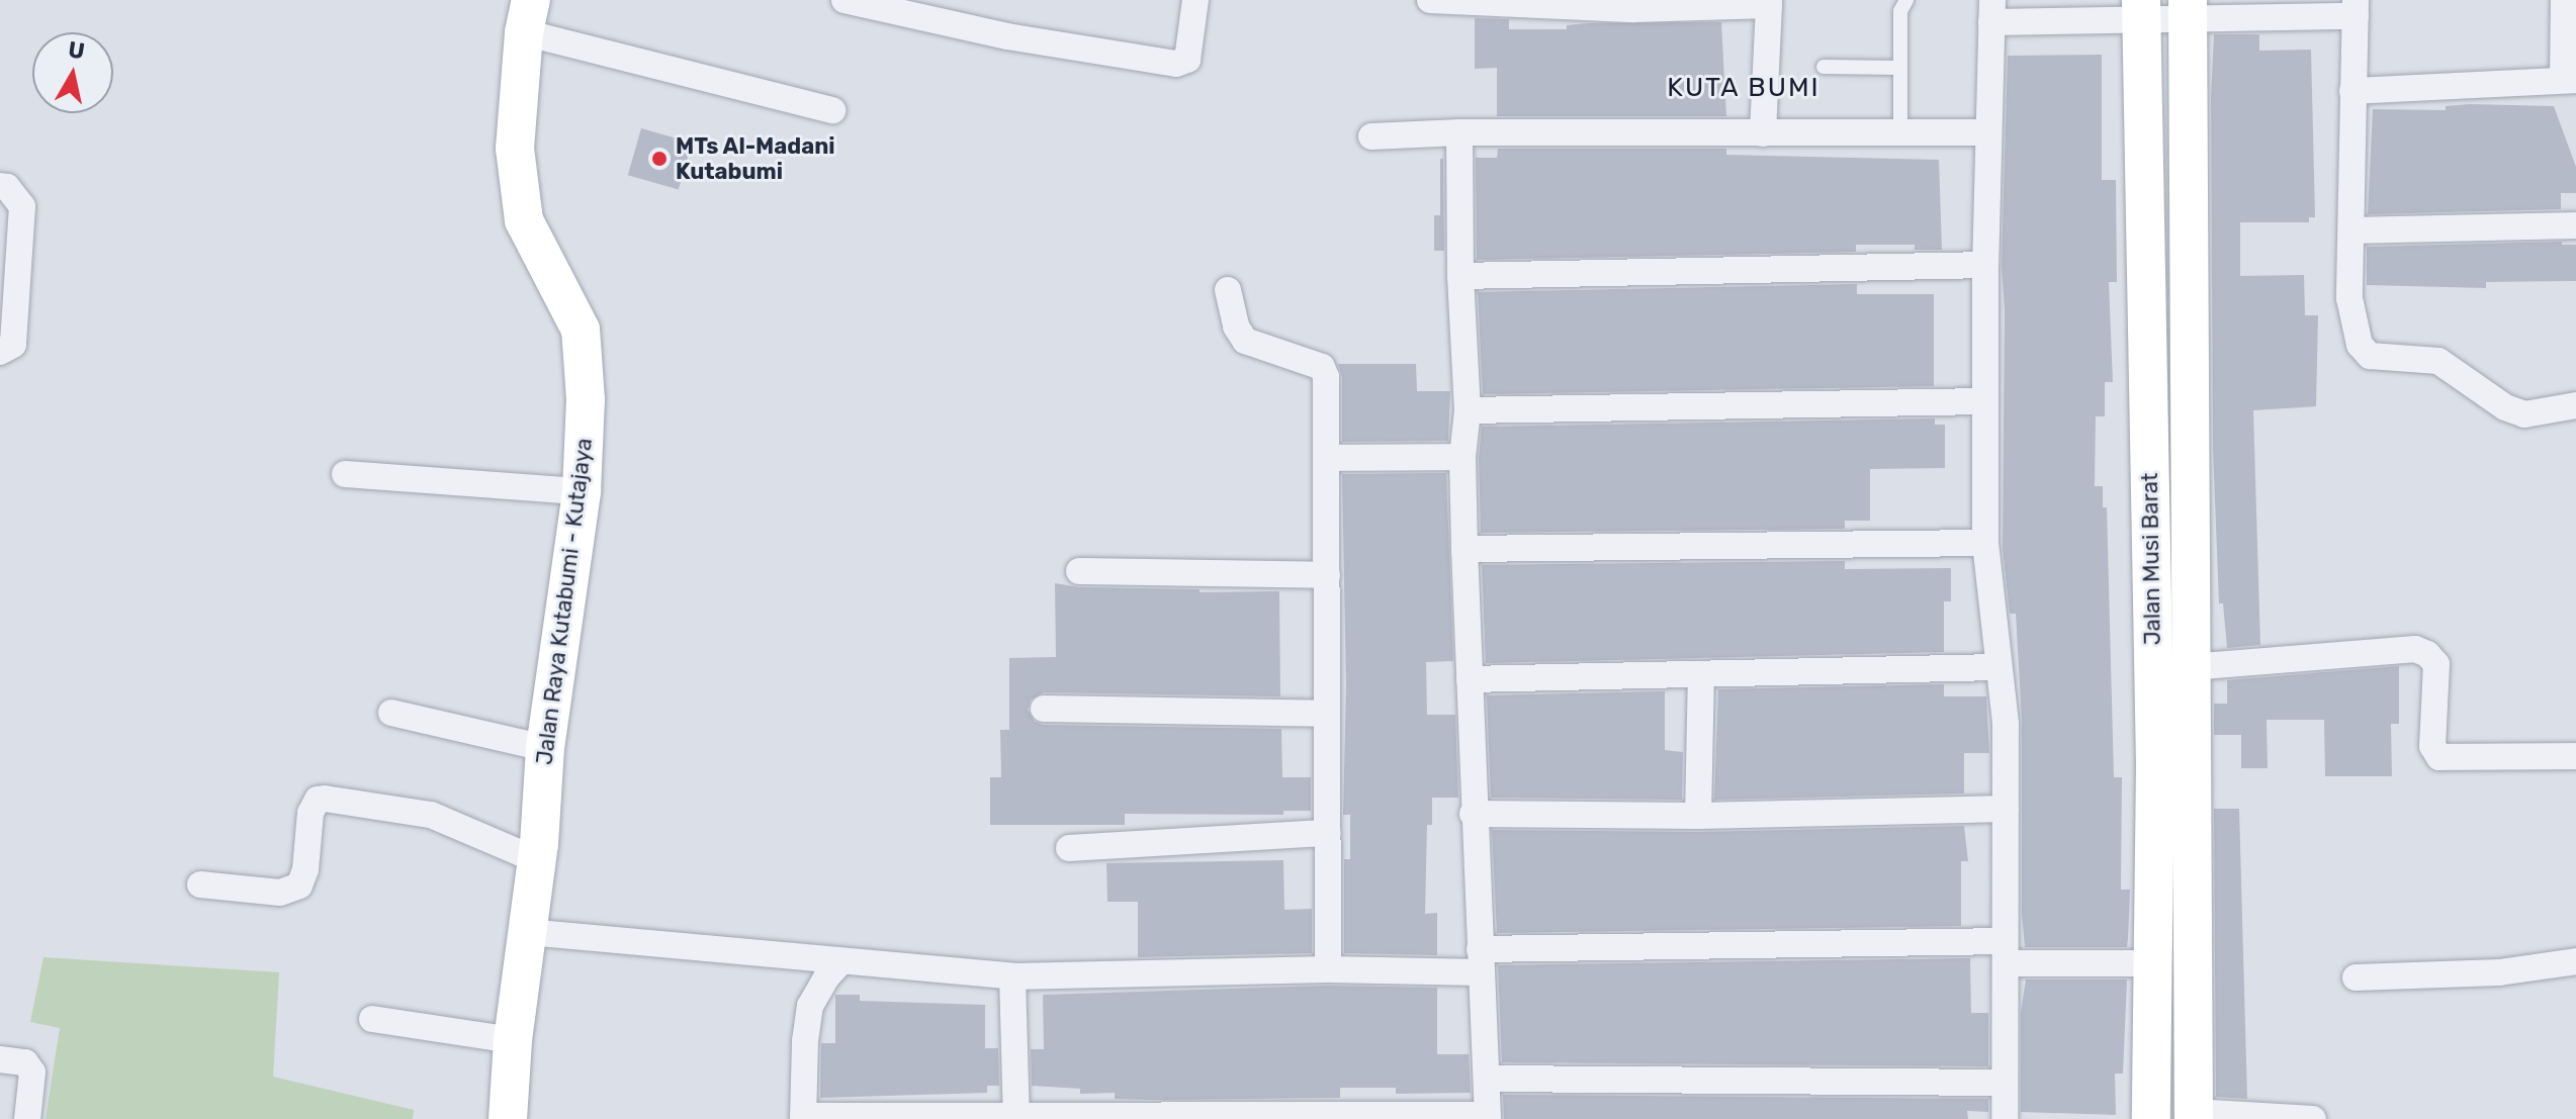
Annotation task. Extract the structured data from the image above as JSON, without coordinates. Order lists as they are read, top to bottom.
{
  "streets": {
    "street": ["Jalan Musi Barat", "Jalan Raya Kutabumi - Kutajaya"]
  },
  "districts": ["KUTA BUMI"],
  "places": ["MTs Al-Madani Kutabumi"],
  "north": "top"
}
